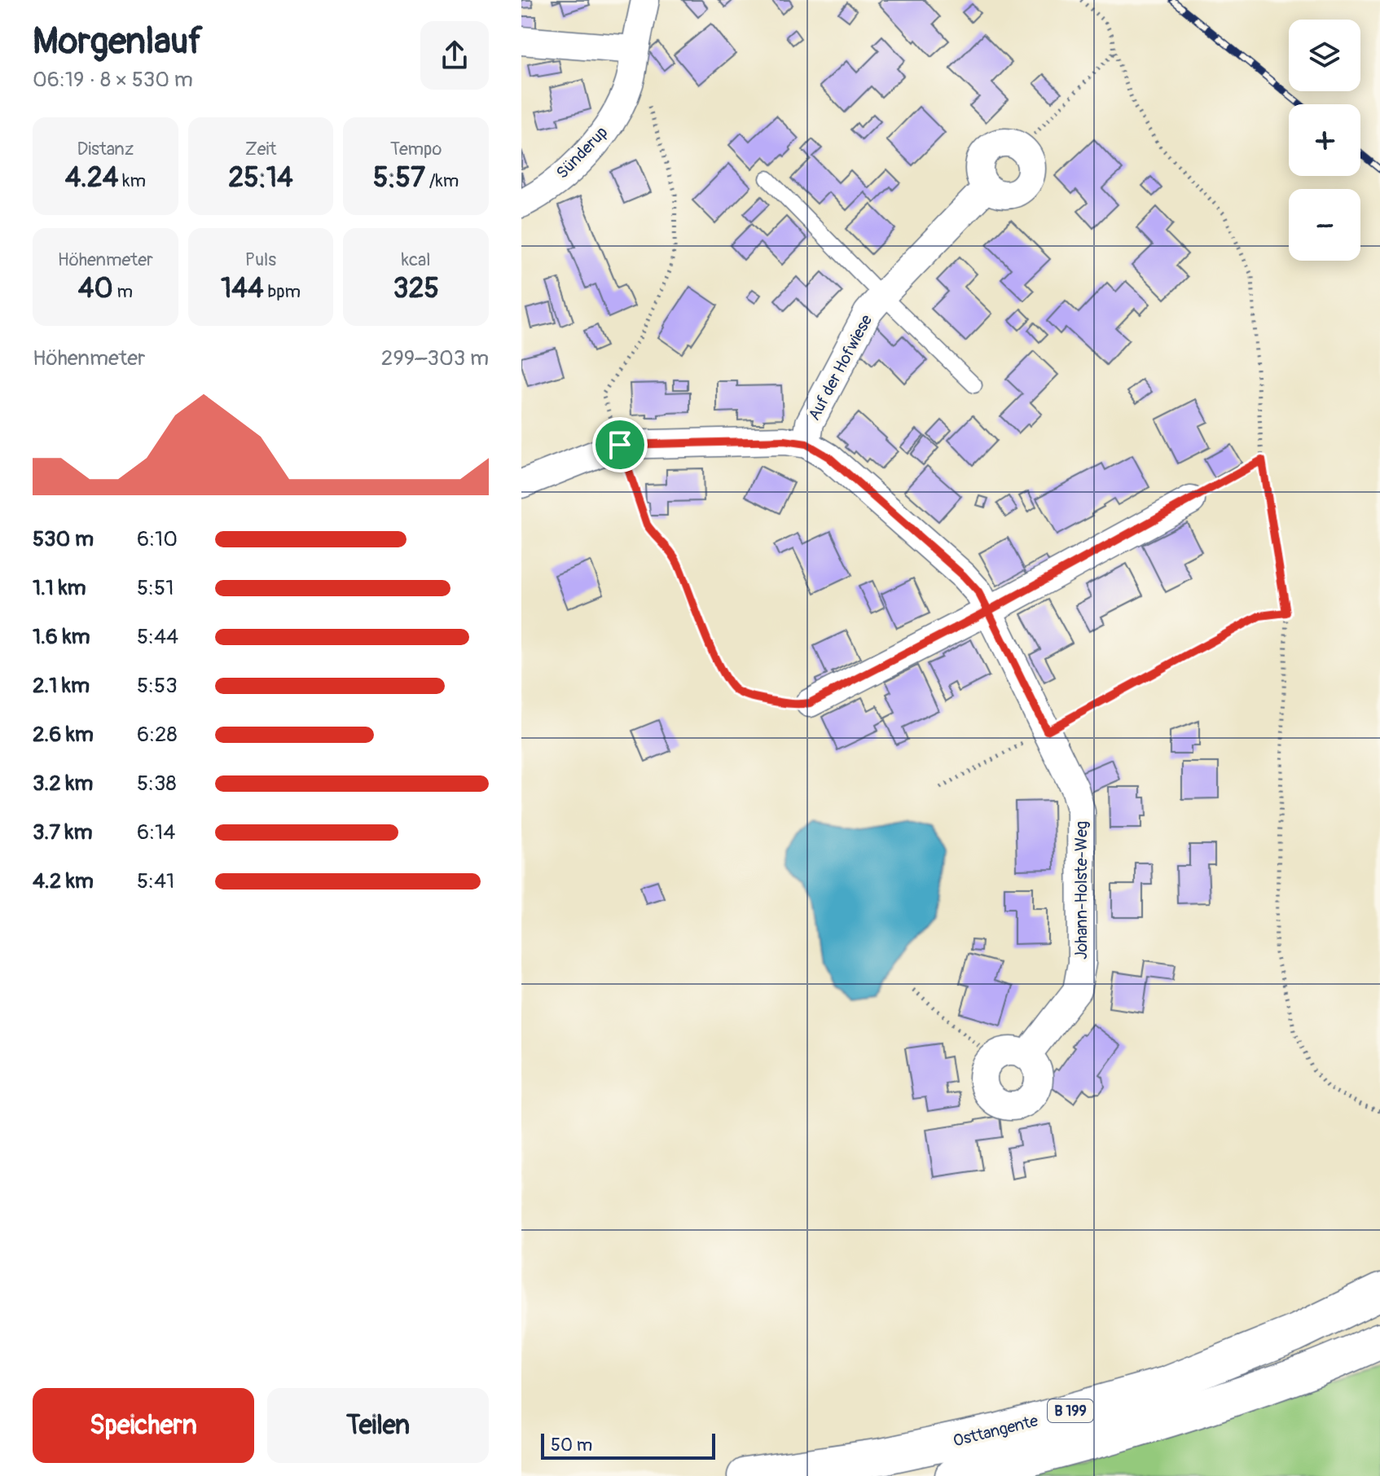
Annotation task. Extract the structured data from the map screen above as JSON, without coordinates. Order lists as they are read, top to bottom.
{
  "streets": {
    "main road": ["B 199", "Osttangente"],
    "street": ["Sünderup", "Auf der Hofwiese", "Johann-Holste-Weg"]
  },
  "crossings": [
    ["Auf der Hofwiese", "Johann-Holste-Weg"]
  ],
  "scale_bar": "50 m",
  "page": {
    "heading": ["Morgenlauf", "06:19 · 8 × 530 m"],
    "map_buttons": ["+", "−"],
    "stats": [
      ["Distanz", "4.24 km"],
      ["Zeit", "25:14"],
      ["Tempo", "5:57 /km"],
      ["Höhenmeter", "40 m"],
      ["Puls", "144 bpm"],
      ["kcal", "325"]
    ],
    "chart": ["Höhenmeter", "299–303 m"],
    "list": [
      {
        "name": "530 m",
        "note": "6:10"
      },
      {
        "name": "1.1 km",
        "note": "5:51"
      },
      {
        "name": "1.6 km",
        "note": "5:44"
      },
      {
        "name": "2.1 km",
        "note": "5:53"
      },
      {
        "name": "2.6 km",
        "note": "6:28"
      },
      {
        "name": "3.2 km",
        "note": "5:38"
      },
      {
        "name": "3.7 km",
        "note": "6:14"
      },
      {
        "name": "4.2 km",
        "note": "5:41"
      }
    ],
    "buttons": ["Speichern", "Teilen"],
    "scale": "50 m"
  }
}
